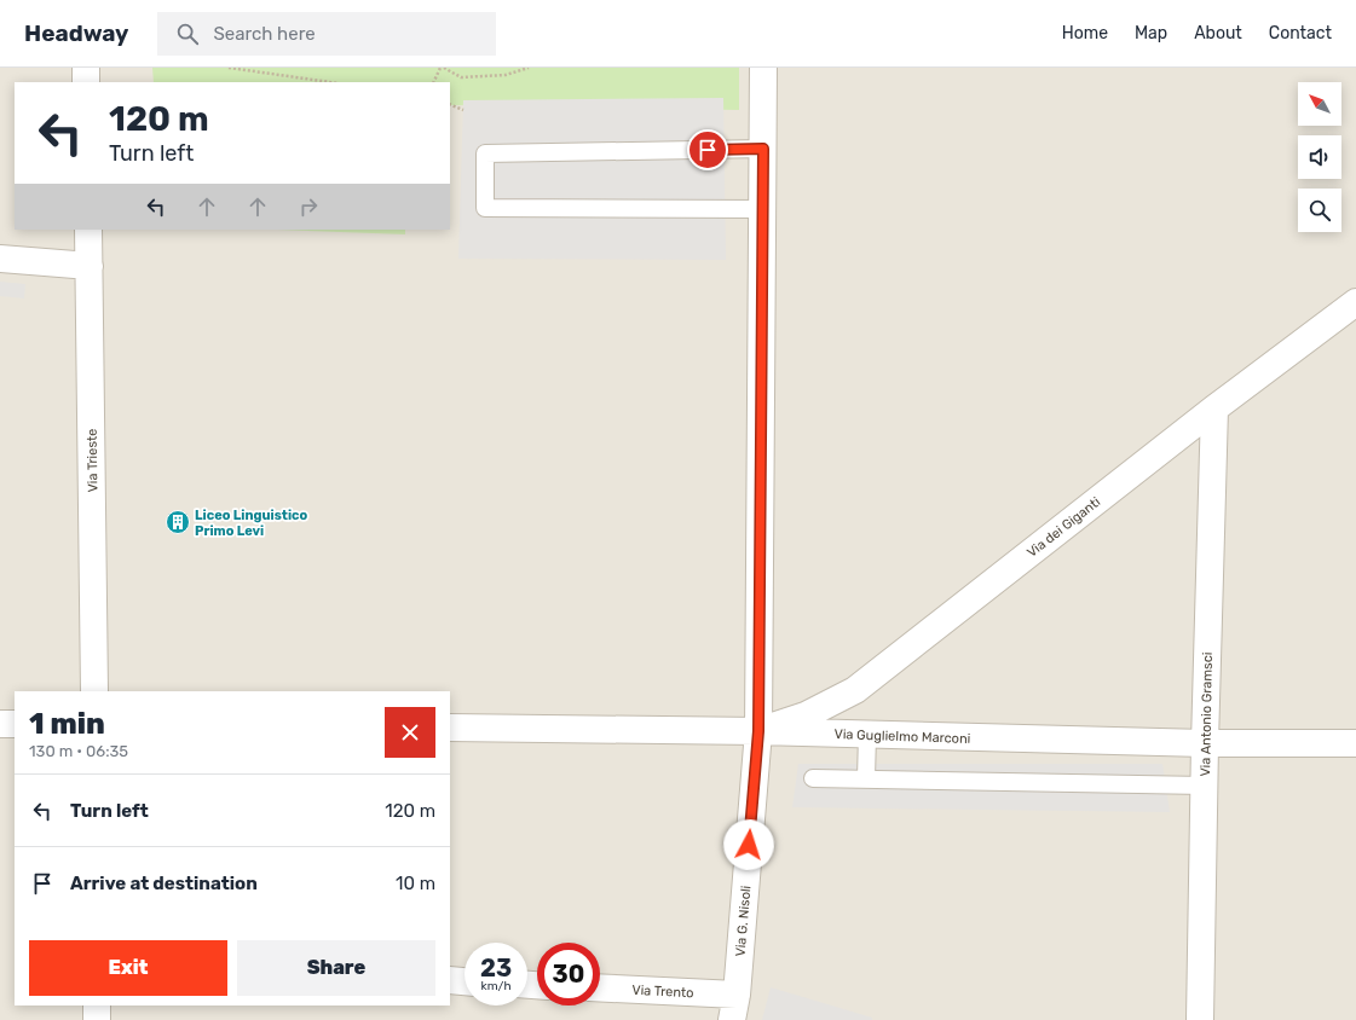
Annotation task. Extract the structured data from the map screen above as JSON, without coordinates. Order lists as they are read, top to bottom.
{
  "streets": {
    "street": [
      "Via Trieste",
      "Via dei Giganti",
      "Via Antonio Gramsci",
      "Via Guglielmo Marconi",
      "Via G. Nisoli",
      "Via Trento"
    ]
  },
  "crossings": [
    ["Via dei Giganti", "Via Antonio Gramsci"],
    ["Via dei Giganti", "Via Guglielmo Marconi"],
    ["Via dei Giganti", "Via G. Nisoli"],
    ["Via Antonio Gramsci", "Via Guglielmo Marconi"],
    ["Via Guglielmo Marconi", "Via G. Nisoli"],
    ["Via G. Nisoli", "Via Trento"]
  ],
  "places": {
    "building": ["Liceo Linguistico Primo Levi"]
  },
  "north": "top left",
  "page": {
    "header": "Headway",
    "search": "Search here",
    "nav": [
      "Home",
      "Map",
      "About",
      "Contact"
    ],
    "turn": ["120 m", "Turn left"],
    "heading": ["1 min", "130 m · 06:35"],
    "list": [
      {
        "name": "Turn left",
        "value": "120 m"
      },
      {
        "name": "Arrive at destination",
        "value": "10 m"
      }
    ],
    "buttons": ["Exit", "Share"],
    "speed": "23 km/h",
    "limit": "30"
  }
}
